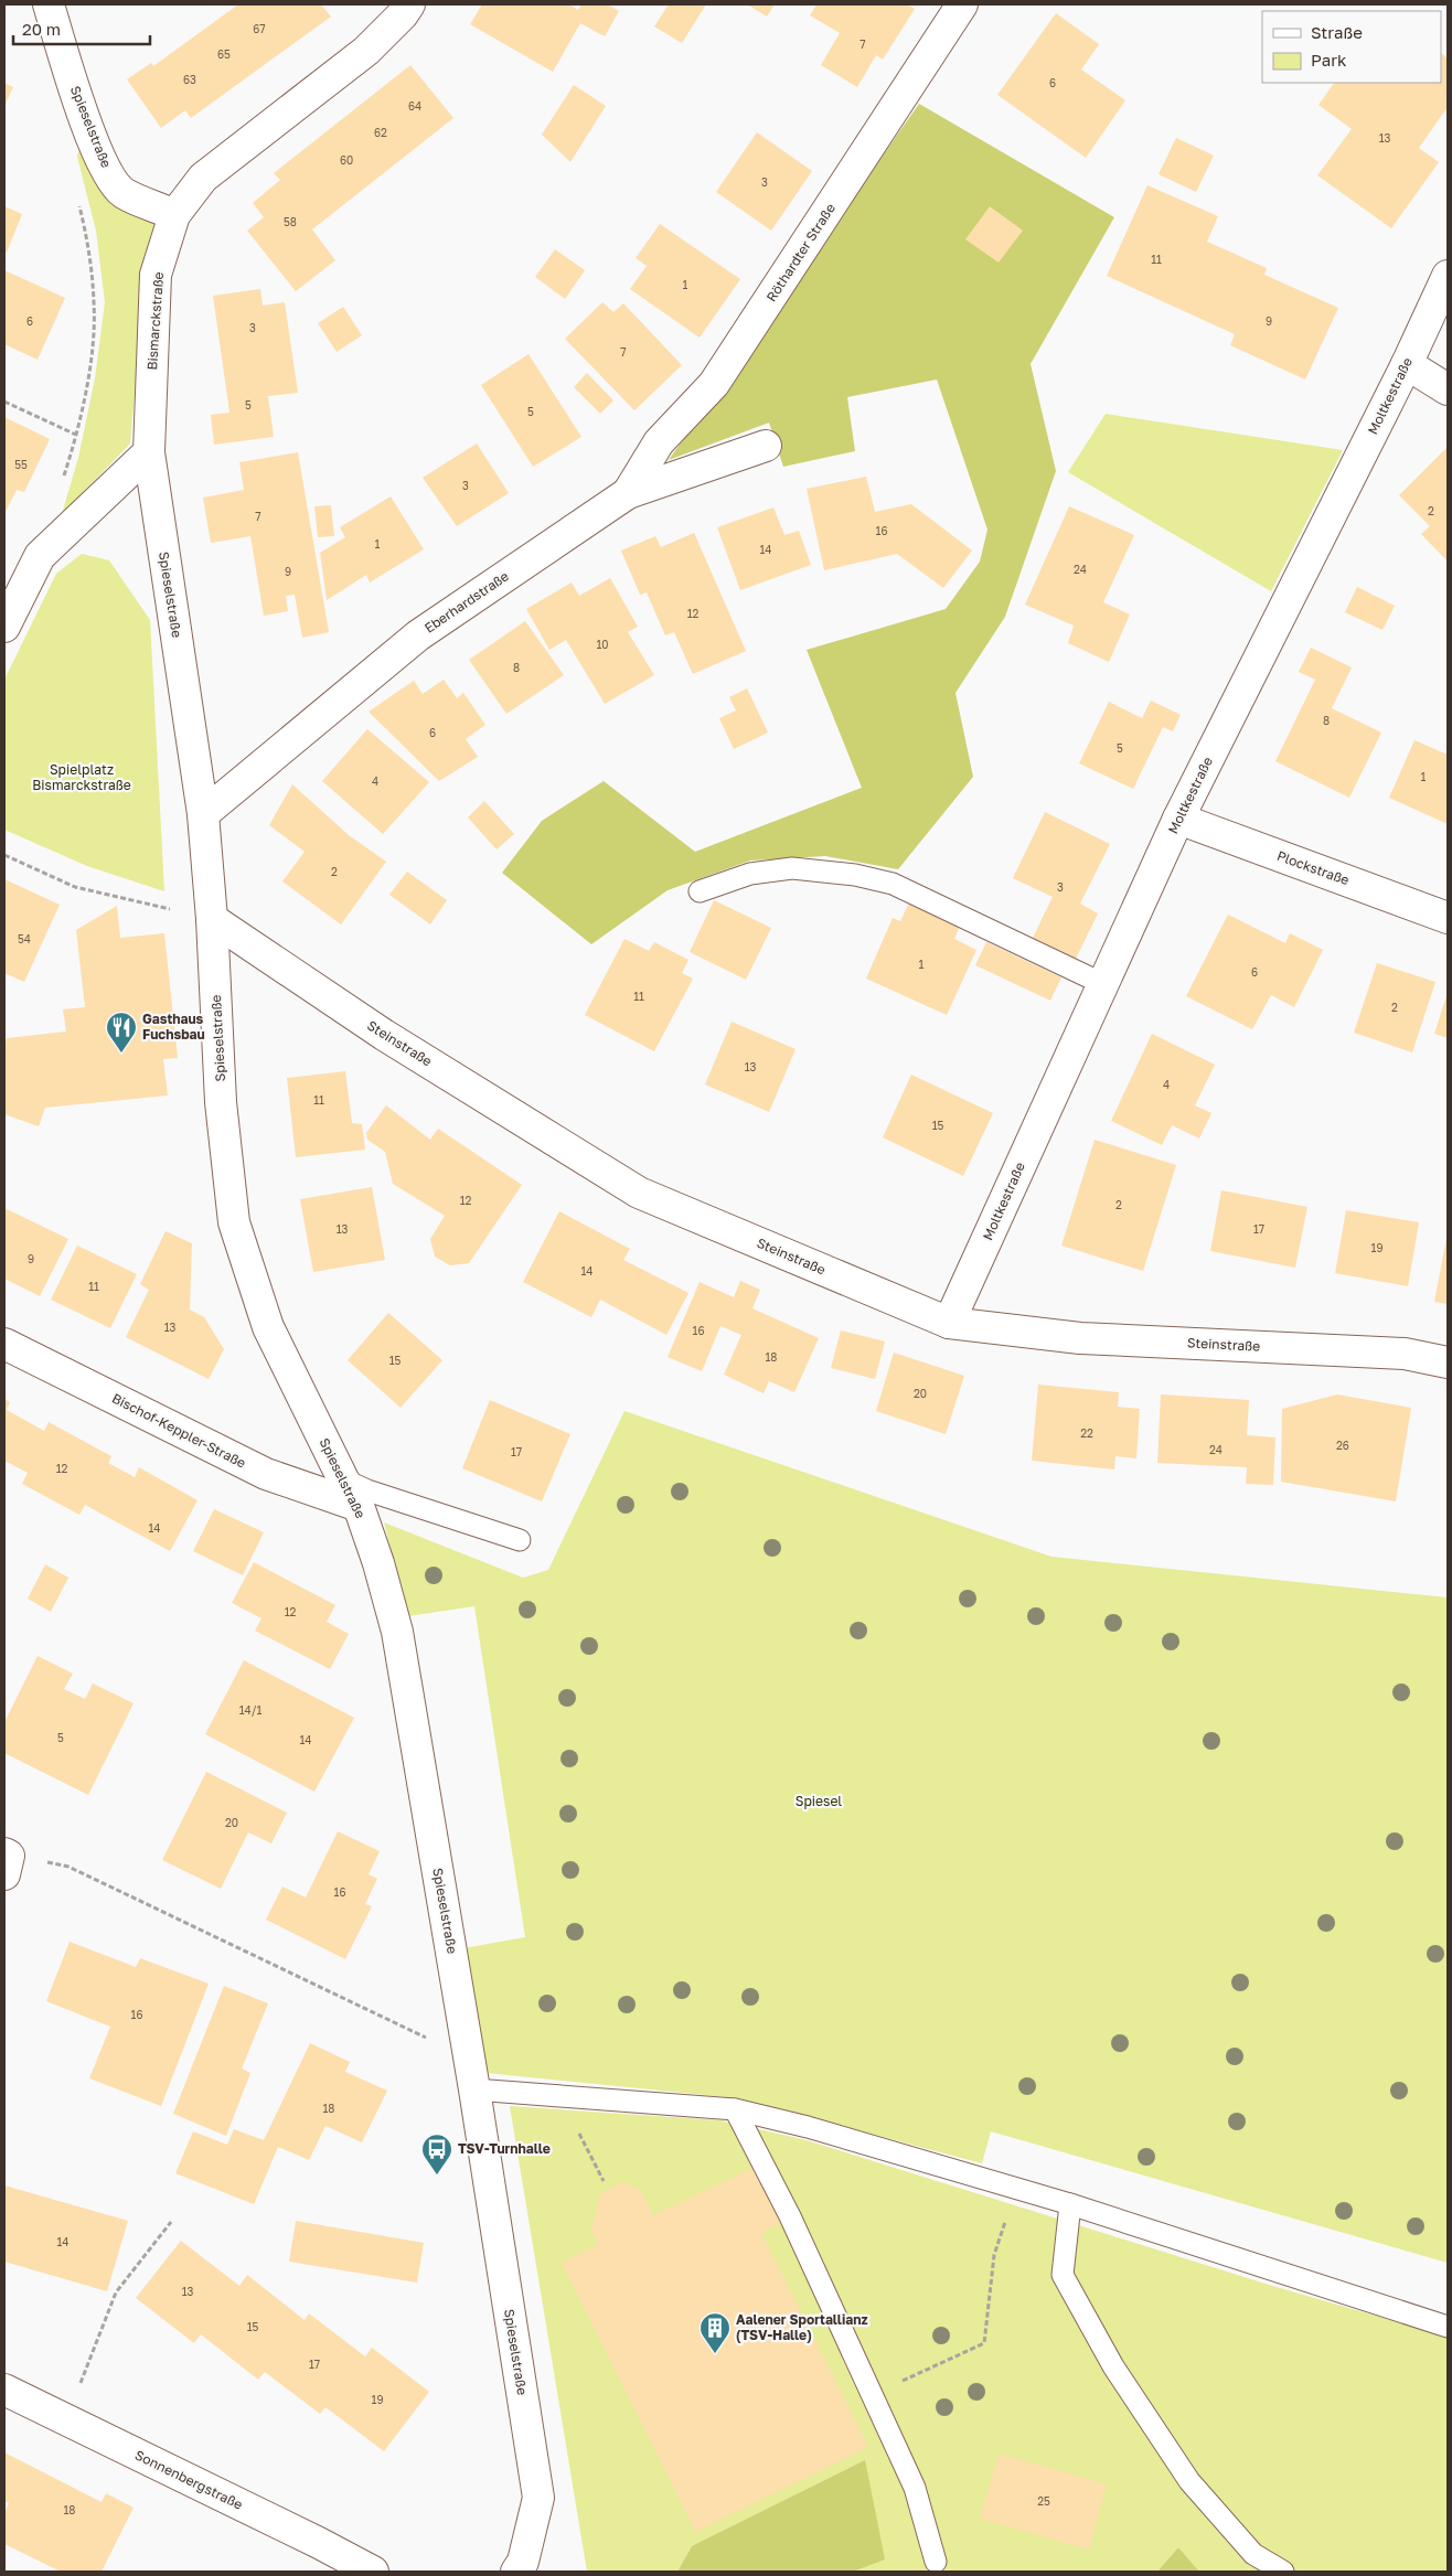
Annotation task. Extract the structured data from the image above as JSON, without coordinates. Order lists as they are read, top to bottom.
{
  "streets": {
    "street": [
      "Spieselstraße",
      "Röthardter Straße",
      "Bismarckstraße",
      "Moltkestraße",
      "Eberhardstraße",
      "Plockstraße",
      "Steinstraße",
      "Bischof-Keppler-Straße",
      "Sonnenbergstraße"
    ]
  },
  "crossings": [
    ["Spieselstraße", "Bismarckstraße"],
    ["Spieselstraße", "Eberhardstraße"],
    ["Spieselstraße", "Steinstraße"],
    ["Spieselstraße", "Bischof-Keppler-Straße"],
    ["Röthardter Straße", "Eberhardstraße"],
    ["Moltkestraße", "Plockstraße"],
    ["Moltkestraße", "Steinstraße"]
  ],
  "parks": ["Spielplatz Bismarckstraße", "Spiesel"],
  "places": {
    "restaurant": ["Gasthaus Fuchsbau"],
    "bus stop": ["TSV-Turnhalle"],
    "building": ["Aalener Sportallianz (TSV-Halle)"]
  },
  "house_numbers": [
    "67",
    "7",
    "65",
    "63",
    "6",
    "64",
    "62",
    "13",
    "60",
    "3",
    "58",
    "11",
    "1",
    "6",
    "9",
    "3",
    "7",
    "5",
    "5",
    "55",
    "3",
    "2",
    "7",
    "16",
    "1",
    "14",
    "24",
    "9",
    "12",
    "10",
    "8",
    "8",
    "6",
    "5",
    "1",
    "4",
    "2",
    "3",
    "54",
    "1",
    "6",
    "11",
    "2",
    "13",
    "4",
    "11",
    "15",
    "12",
    "2",
    "13",
    "17",
    "19",
    "9",
    "14",
    "11",
    "13",
    "16",
    "18",
    "15",
    "20",
    "22",
    "26",
    "24",
    "17",
    "12",
    "14",
    "12",
    "14/1",
    "5",
    "14",
    "20",
    "16",
    "16",
    "18",
    "14",
    "13",
    "15",
    "17",
    "19",
    "25",
    "18"
  ],
  "legend": ["Straße", "Park"],
  "scale_bar": "20 m"
}
